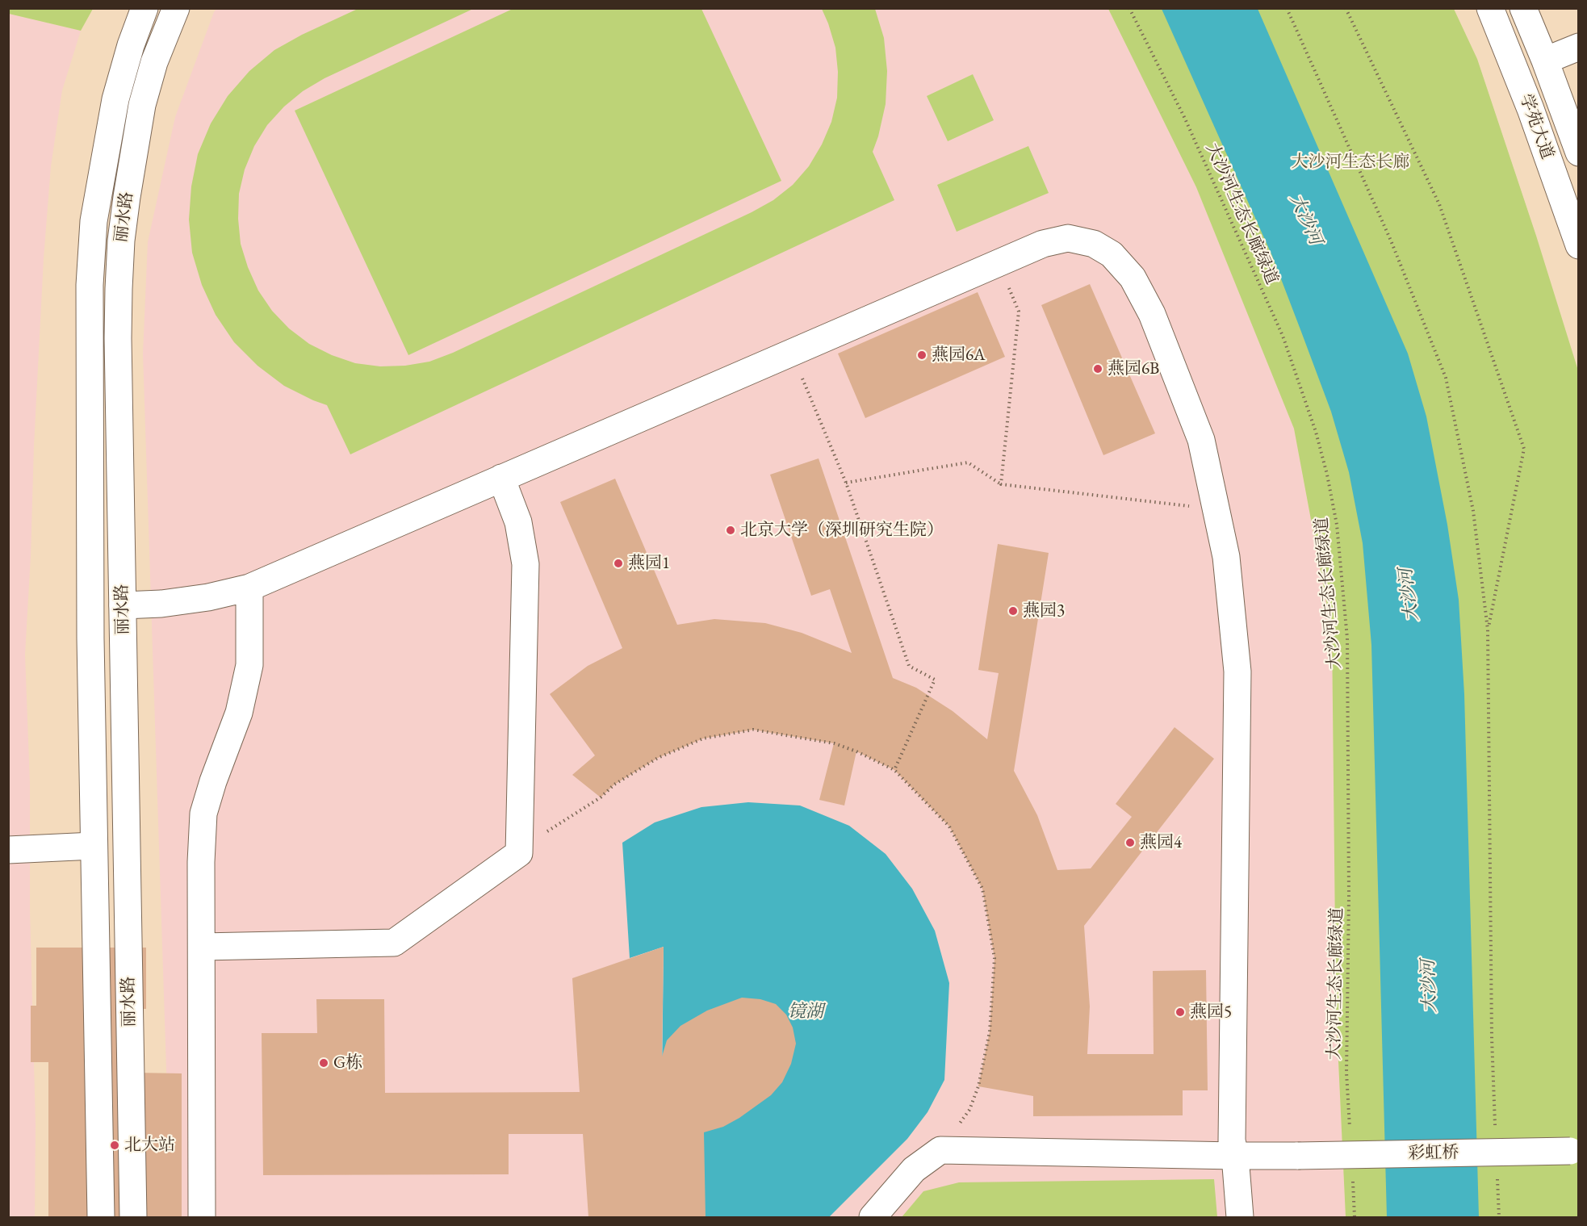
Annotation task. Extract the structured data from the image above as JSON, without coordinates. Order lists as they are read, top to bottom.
{
  "streets": {
    "street": ["学苑大道", "丽水路", "彩虹桥"],
    "path": ["大沙河生态长廊绿道"]
  },
  "water": ["大沙河", "镜湖"],
  "parks": ["大沙河生态长廊"],
  "places": [
    "燕园6A",
    "燕园6B",
    "北京大学（深圳研究生院）",
    "燕园1",
    "燕园3",
    "燕园4",
    "燕园5",
    "G栋",
    "北大站"
  ]
}
